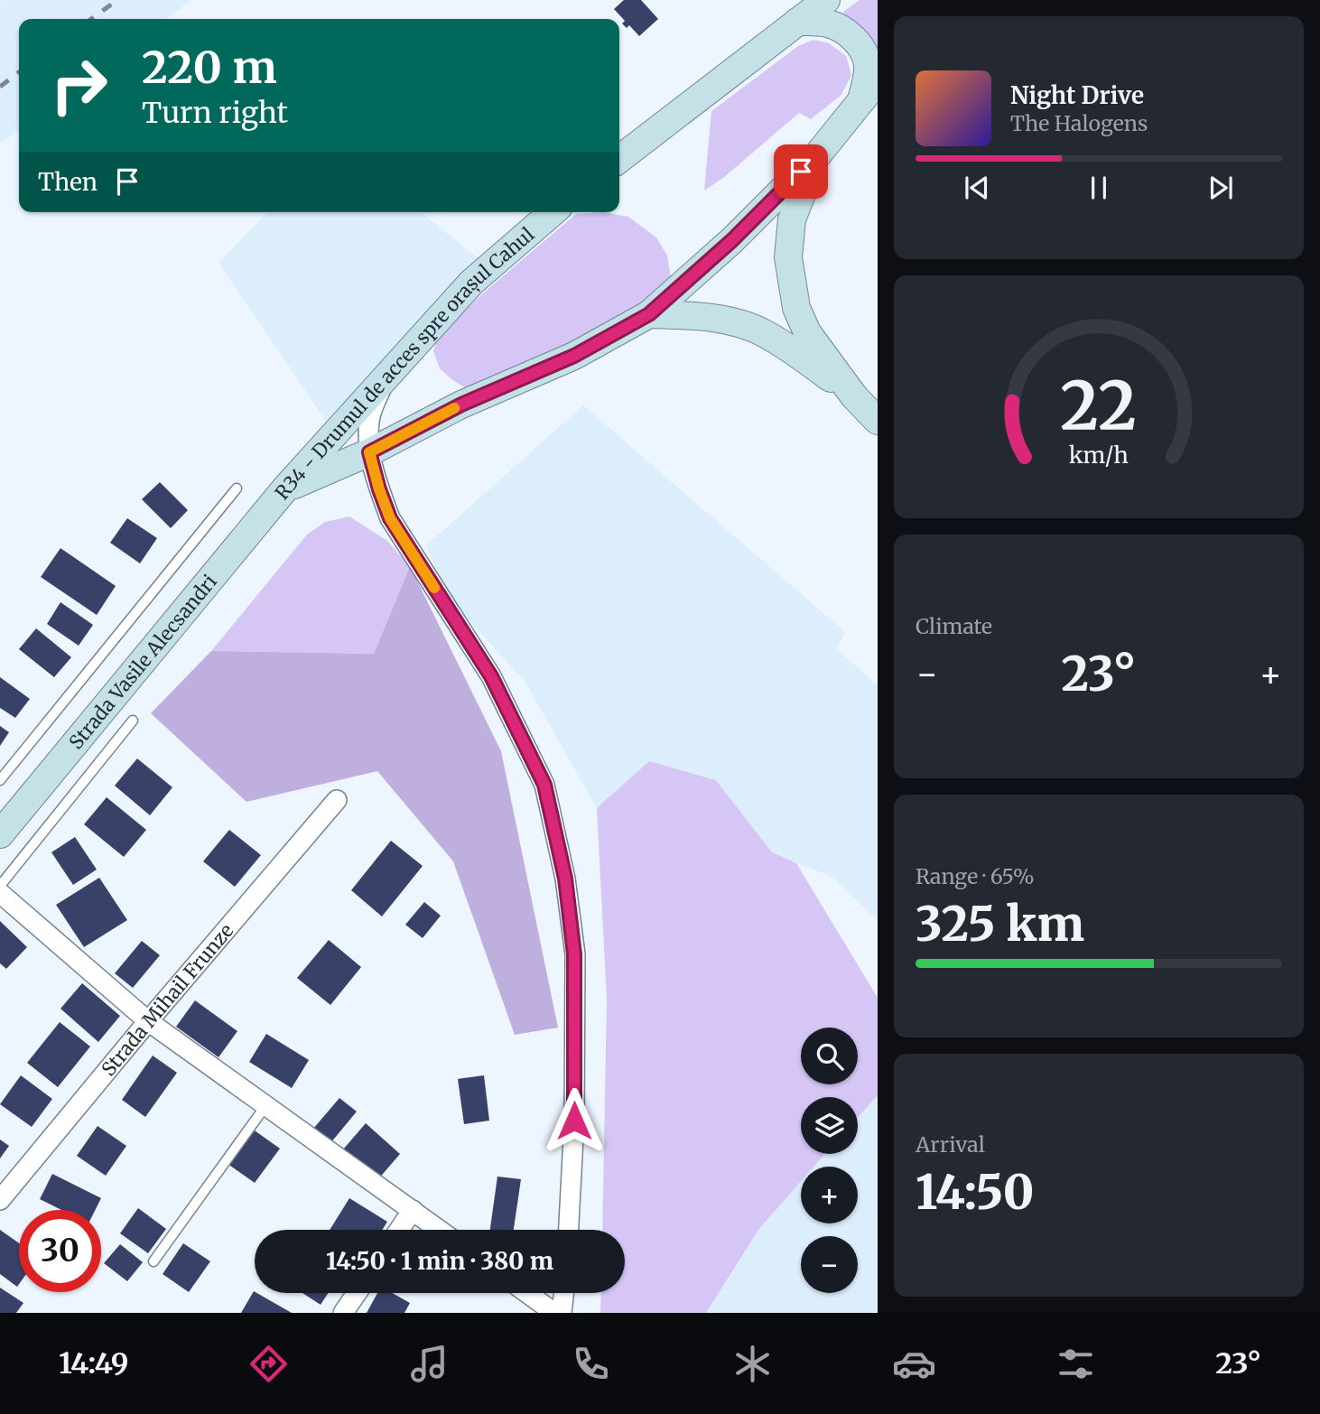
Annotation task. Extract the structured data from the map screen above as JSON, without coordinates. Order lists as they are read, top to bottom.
{
  "streets": {
    "main road": ["R34 - Drumul de acces spre orașul Cahul", "Strada Vasile Alecsandri"],
    "street": ["Strada Mihail Frunze"]
  },
  "crossings": [
    ["R34 - Drumul de acces spre orașul Cahul", "Strada Vasile Alecsandri"]
  ],
  "page": {
    "turn": ["220 m", "Turn right"],
    "song": ["Night Drive", "The Halogens"],
    "then": "Then",
    "tile": [
      "Climate",
      ["Range · 65%", "325 km"],
      ["Arrival", "14:50"]
    ],
    "heat": ["−", "23°", "+"],
    "map_buttons": ["+", "−"],
    "limit": "30",
    "trip": "14:50 · 1 min · 380 m",
    "tabs": ["14:49", "23°"],
    "gauge": ["22", "km/h"]
  }
}
